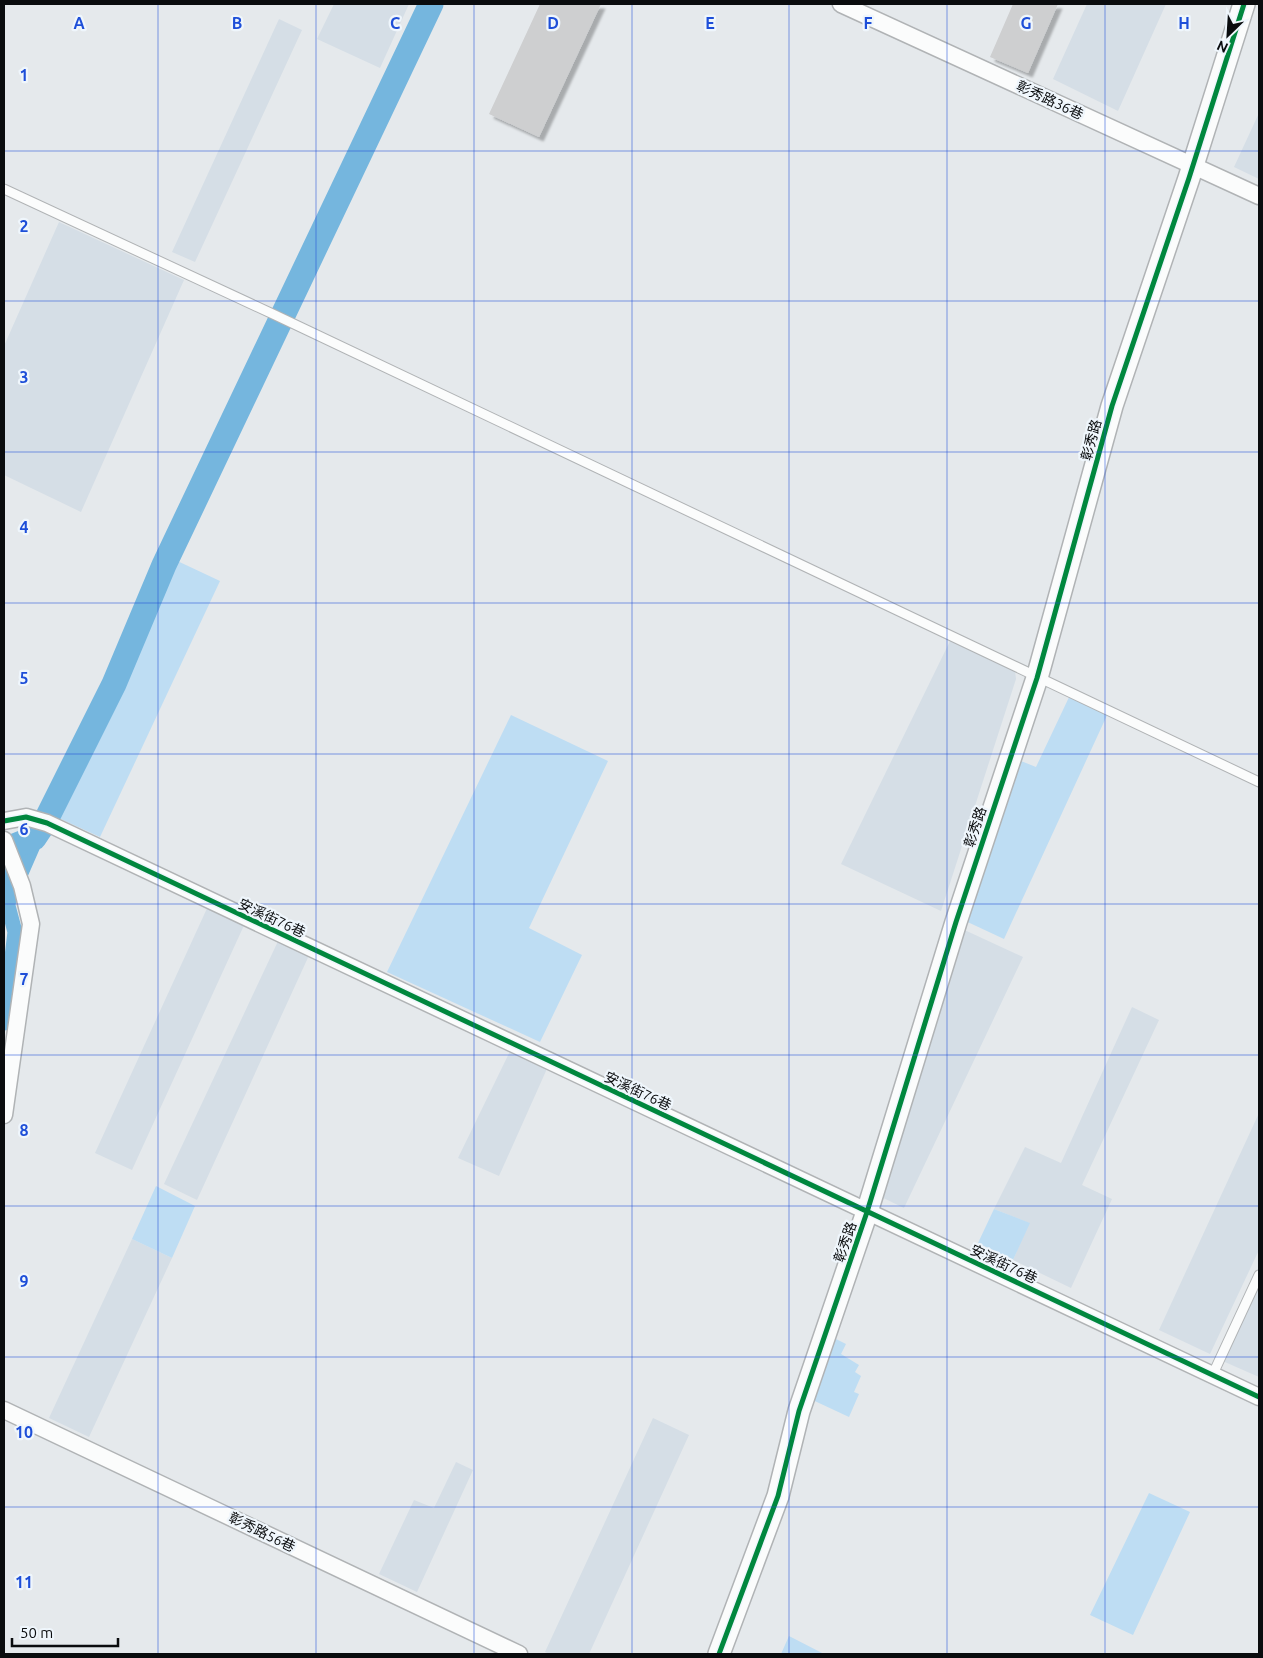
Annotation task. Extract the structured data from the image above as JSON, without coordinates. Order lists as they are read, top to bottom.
{
  "streets": {
    "street": [
      "彰秀路36巷",
      "彰秀路",
      "安溪街76巷",
      "彰秀路56巷"
    ]
  },
  "crossings": [
    ["彰秀路36巷", "彰秀路"],
    ["彰秀路", "安溪街76巷"]
  ],
  "scale_bar": "50 m",
  "north": "bottom left",
  "grid": {
    "columns": [
      "A",
      "B",
      "C",
      "D",
      "E",
      "F",
      "G",
      "H"
    ],
    "rows": [
      "1",
      "2",
      "3",
      "4",
      "5",
      "6",
      "7",
      "8",
      "9",
      "10",
      "11"
    ]
  }
}
